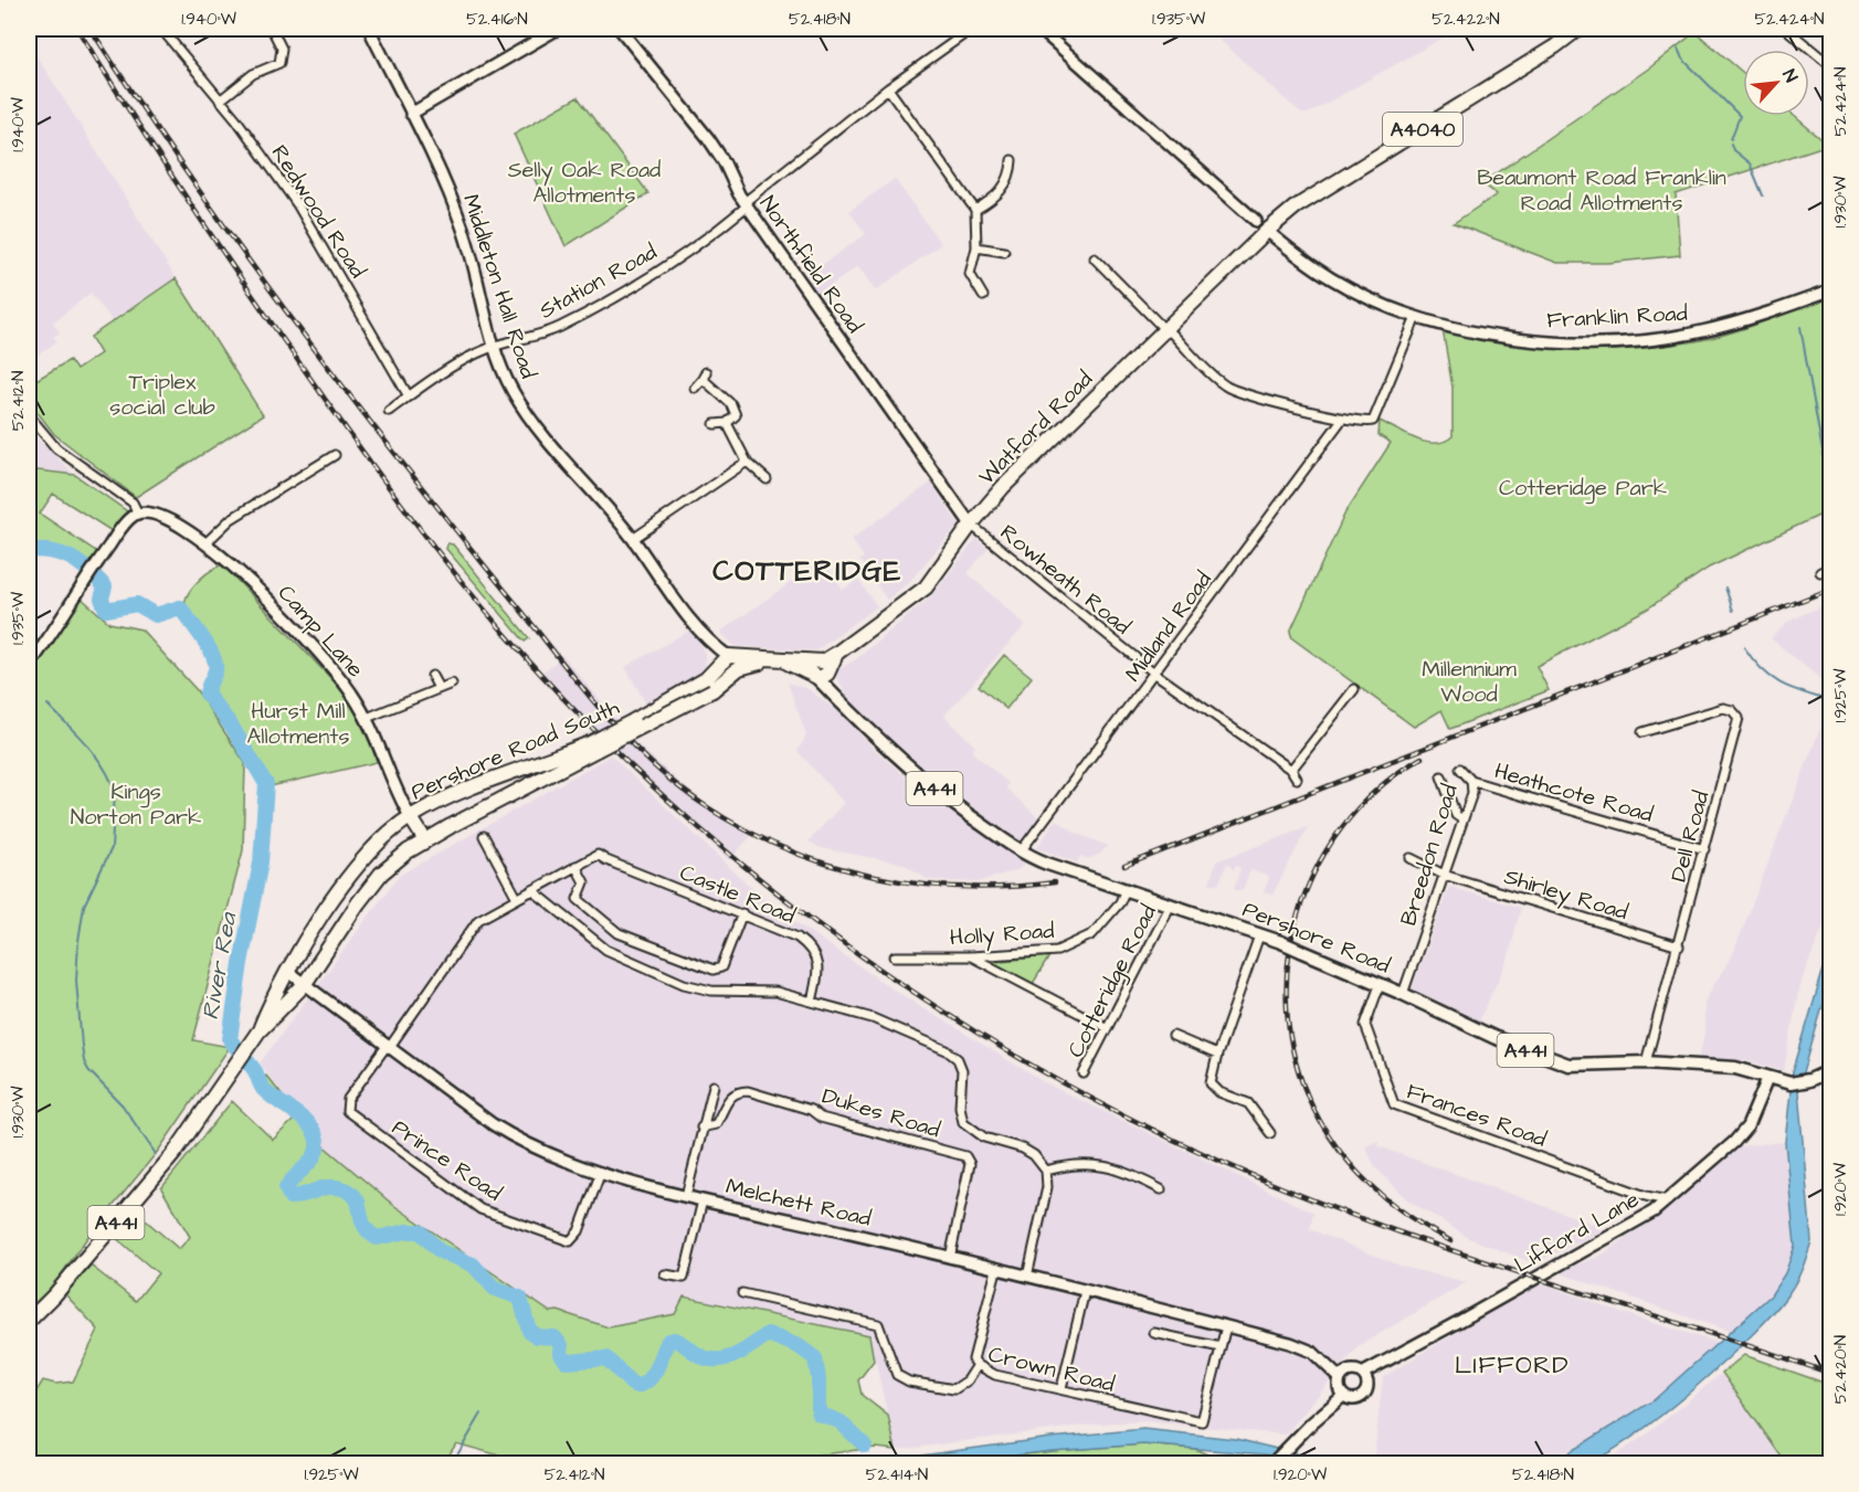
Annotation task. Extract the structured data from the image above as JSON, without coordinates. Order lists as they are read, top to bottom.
{
  "streets": {
    "highway": [
      "A4040",
      "Watford Road",
      "Pershore Road South",
      "A441"
    ],
    "main road": ["Pershore Road"],
    "street": [
      "Redwood Road",
      "Northfield Road",
      "Station Road",
      "Middleton Hall Road",
      "Franklin Road",
      "Rowheath Road",
      "Midland Road",
      "Camp Lane",
      "Heathcote Road",
      "Dell Road",
      "Breedon Road",
      "Castle Road",
      "Shirley Road",
      "Holly Road",
      "Cotteridge Road",
      "Dukes Road",
      "Frances Road",
      "Prince Road",
      "Melchett Road",
      "Lifford Lane",
      "Crown Road"
    ]
  },
  "crossings": [
    ["A4040", "Franklin Road"],
    ["A4040", "Watford Road"],
    ["Redwood Road", "Station Road"],
    ["Northfield Road", "Station Road"],
    ["Northfield Road", "Watford Road"],
    ["Northfield Road", "Rowheath Road"],
    ["Station Road", "Middleton Hall Road"],
    ["Middleton Hall Road", "Pershore Road South"],
    ["Middleton Hall Road", "A441"],
    ["Franklin Road", "Watford Road"],
    ["Watford Road", "Rowheath Road"],
    ["Watford Road", "A441"],
    ["Watford Road", "Pershore Road"],
    ["Rowheath Road", "Midland Road"],
    ["Midland Road", "Pershore Road"],
    ["Camp Lane", "Pershore Road South"],
    ["Pershore Road South", "A441"],
    ["Pershore Road South", "Melchett Road"],
    ["A441", "Pershore Road"],
    ["Heathcote Road", "Dell Road"],
    ["Heathcote Road", "Breedon Road"],
    ["Dell Road", "Shirley Road"],
    ["Dell Road", "Pershore Road"],
    ["Breedon Road", "Shirley Road"],
    ["Breedon Road", "Pershore Road"],
    ["Holly Road", "Pershore Road"],
    ["Pershore Road", "Cotteridge Road"],
    ["Pershore Road", "Frances Road"],
    ["Pershore Road", "Lifford Lane"],
    ["Dukes Road", "Melchett Road"],
    ["Frances Road", "Lifford Lane"],
    ["Prince Road", "Melchett Road"],
    ["Melchett Road", "Lifford Lane"]
  ],
  "districts": ["COTTERIDGE", "LIFFORD"],
  "water": ["River Rea"],
  "parks": [
    "Selly Oak Road Allotments",
    "Beaumont Road Franklin Road Allotments",
    "Triplex social club",
    "Cotteridge Park",
    "Millennium Wood",
    "Hurst Mill Allotments",
    "Kings Norton Park"
  ],
  "north": "top right",
  "coordinates": [
    "1.940°W",
    "52.416°N",
    "52.418°N",
    "1.935°W",
    "52.422°N",
    "52.424°N",
    "1.930°W",
    "52.412°N",
    "1.925°W",
    "1.920°W",
    "52.420°N",
    "52.414°N"
  ]
}
